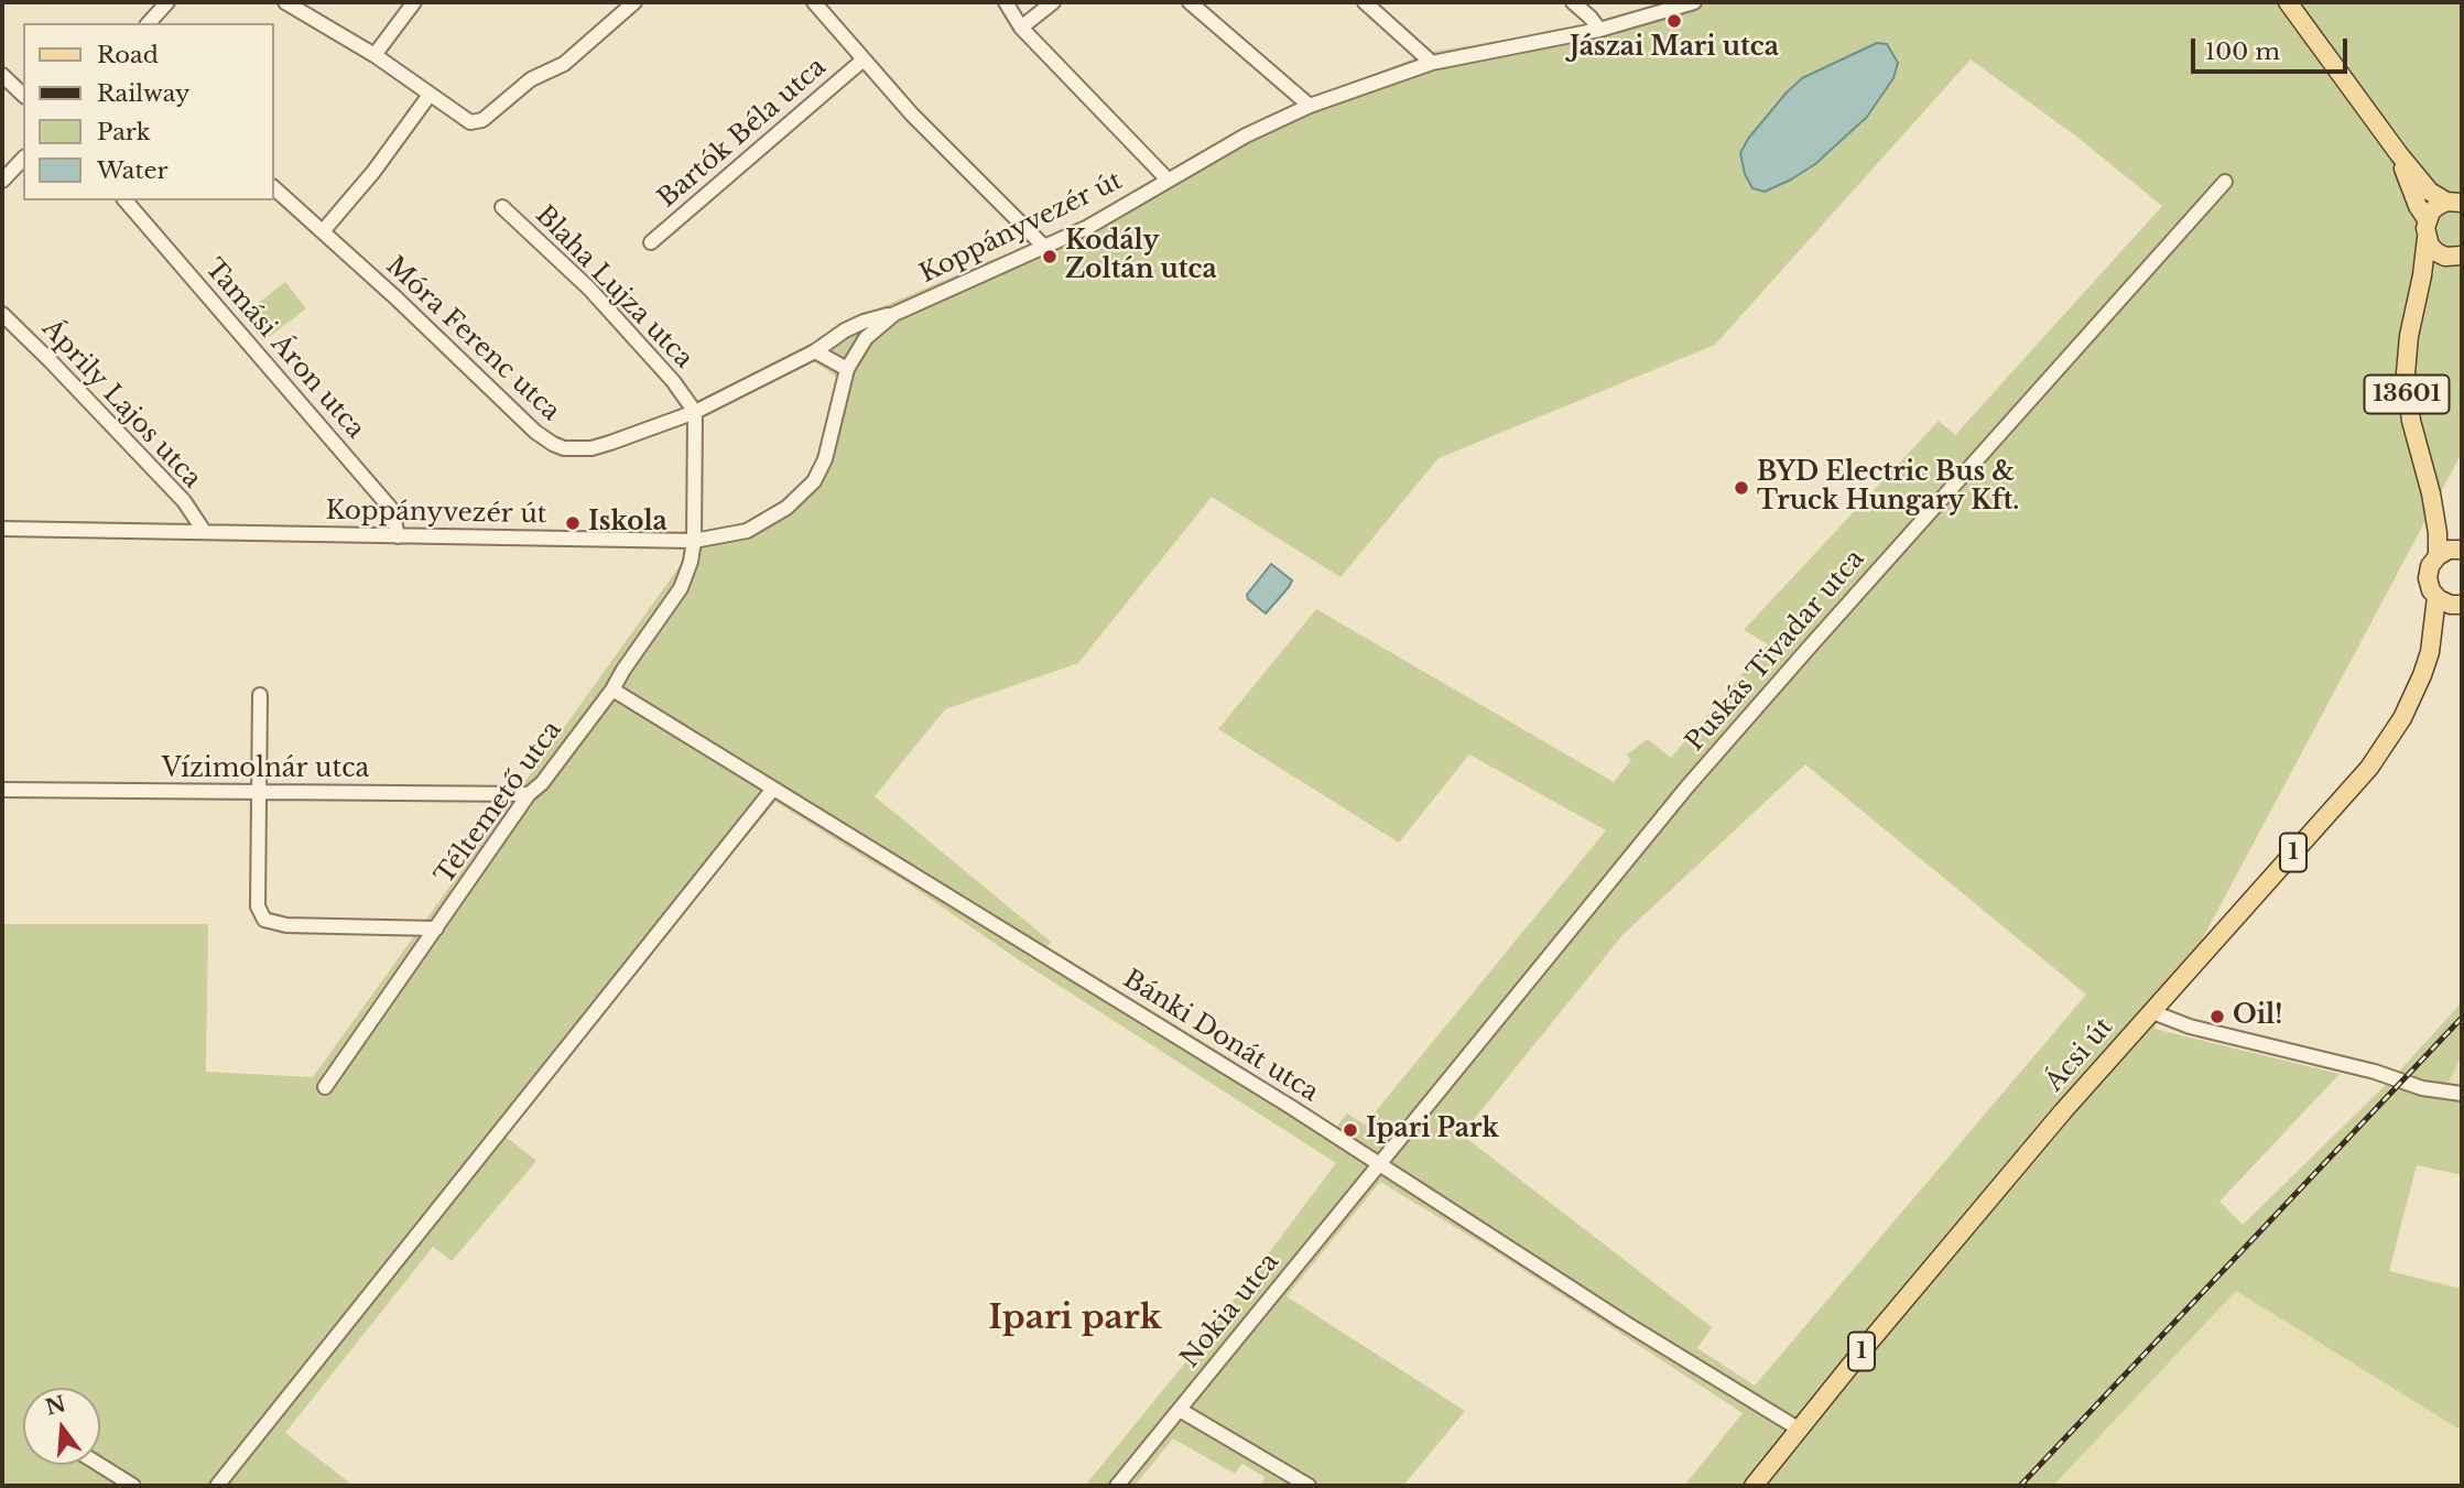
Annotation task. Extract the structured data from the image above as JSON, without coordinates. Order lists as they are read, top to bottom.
{
  "streets": {
    "main road": ["13601", "1", "Ácsi út"],
    "street": [
      "Bartók Béla utca",
      "Koppányvezér út",
      "Blaha Lujza utca",
      "Móra Ferenc utca",
      "Tamási Áron utca",
      "Áprily Lajos utca",
      "Puskás Tivadar utca",
      "Vízimolnár utca",
      "Téltemető utca",
      "Bánki Donát utca",
      "Nokia utca"
    ]
  },
  "crossings": [
    ["Koppányvezér út", "Móra Ferenc utca"],
    ["Koppányvezér út", "Tamási Áron utca"],
    ["Koppányvezér út", "Áprily Lajos utca"],
    ["Koppányvezér út", "Téltemető utca"],
    ["Blaha Lujza utca", "Móra Ferenc utca"],
    ["13601", "1"],
    ["Puskás Tivadar utca", "Bánki Donát utca"],
    ["Puskás Tivadar utca", "Nokia utca"],
    ["Vízimolnár utca", "Téltemető utca"],
    ["Téltemető utca", "Bánki Donát utca"],
    ["1", "Ácsi út"],
    ["Bánki Donát utca", "Ácsi út"],
    ["Bánki Donát utca", "Nokia utca"]
  ],
  "districts": ["Ipari park"],
  "places": [
    "Jászai Mari utca",
    "Kodály Zoltán utca",
    "BYD Electric Bus & Truck Hungary Kft.",
    "Iskola",
    "Oil!",
    "Ipari Park"
  ],
  "legend": [
    "Road",
    "Railway",
    "Park",
    "Water"
  ],
  "scale_bar": "100 m",
  "north": "top"
}
